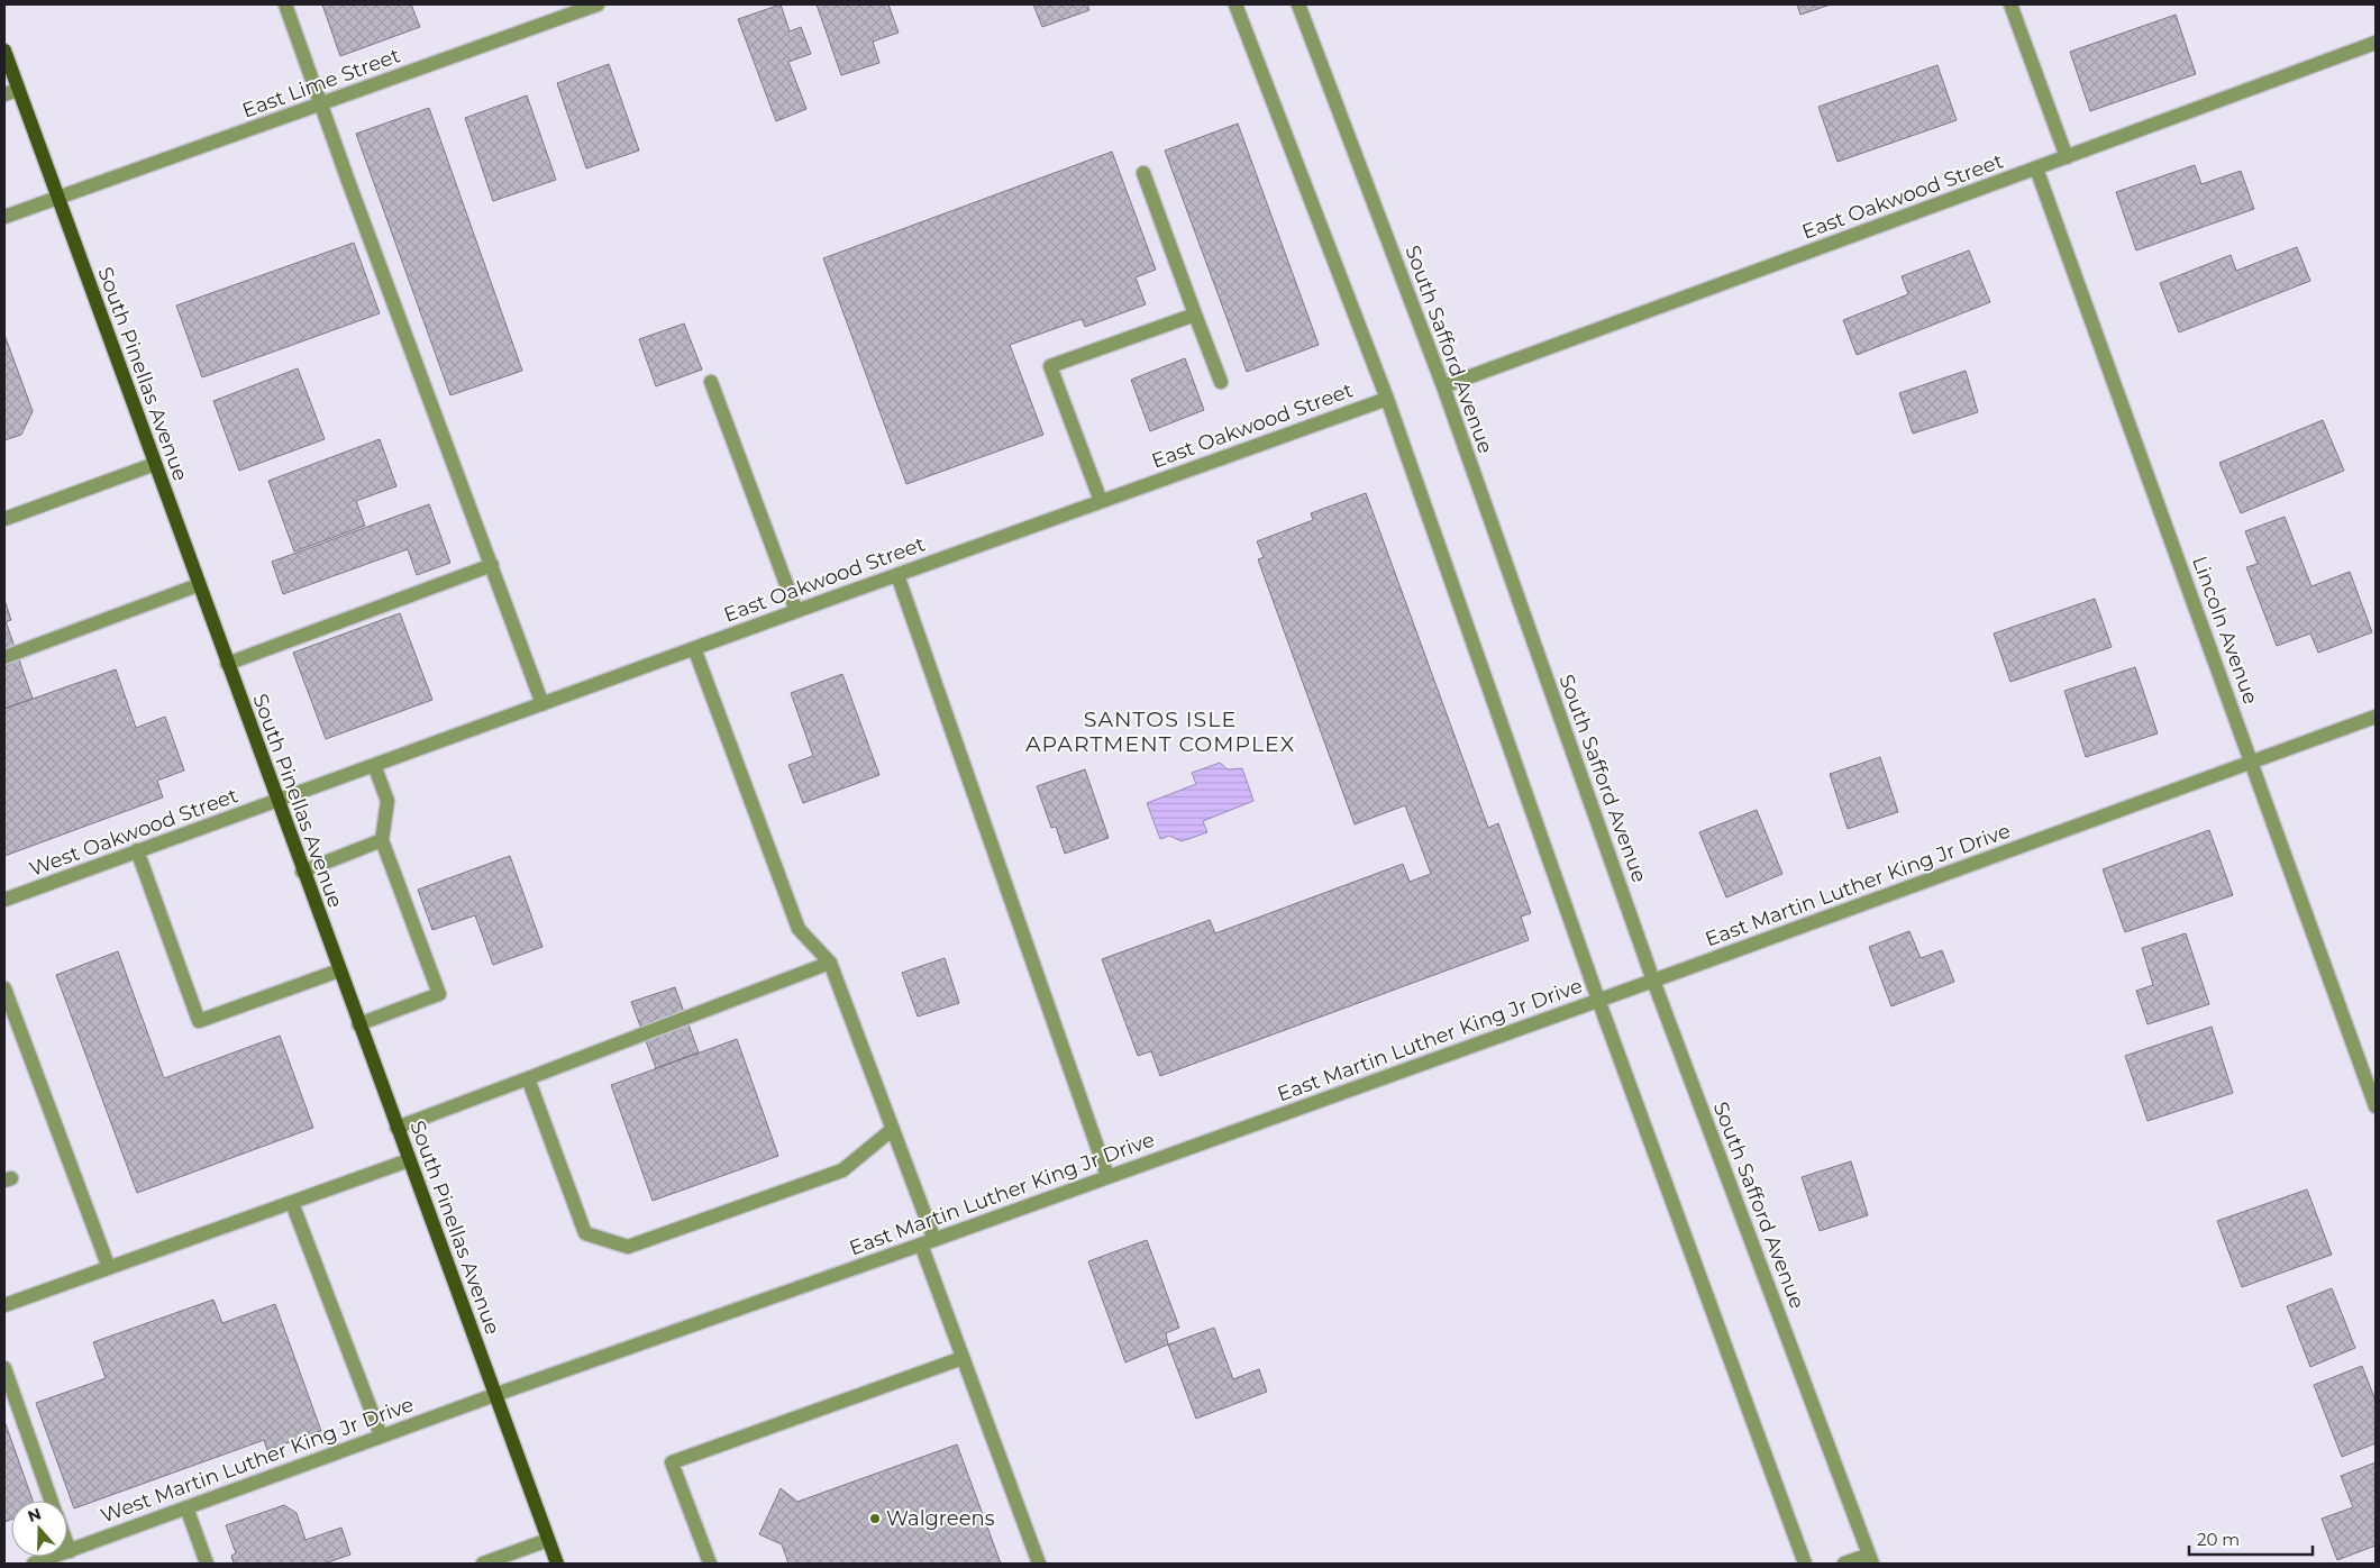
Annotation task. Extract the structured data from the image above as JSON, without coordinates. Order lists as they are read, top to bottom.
{
  "streets": {
    "main road": ["South Pinellas Avenue"],
    "street": [
      "East Lime Street",
      "East Oakwood Street",
      "South Safford Avenue",
      "Lincoln Avenue",
      "West Oakwood Street",
      "East Martin Luther King Jr Drive",
      "West Martin Luther King Jr Drive"
    ]
  },
  "crossings": [
    ["East Lime Street", "South Pinellas Avenue"],
    ["East Oakwood Street", "South Safford Avenue"],
    ["East Oakwood Street", "South Pinellas Avenue"],
    ["East Oakwood Street", "Lincoln Avenue"],
    ["East Oakwood Street", "West Oakwood Street"],
    ["South Safford Avenue", "East Martin Luther King Jr Drive"],
    ["South Pinellas Avenue", "West Oakwood Street"],
    ["South Pinellas Avenue", "East Martin Luther King Jr Drive"],
    ["South Pinellas Avenue", "West Martin Luther King Jr Drive"],
    ["Lincoln Avenue", "East Martin Luther King Jr Drive"],
    ["East Martin Luther King Jr Drive", "West Martin Luther King Jr Drive"]
  ],
  "districts": ["SANTOS ISLE APARTMENT COMPLEX"],
  "places": ["Walgreens"],
  "scale_bar": "20 m",
  "north": "top"
}
